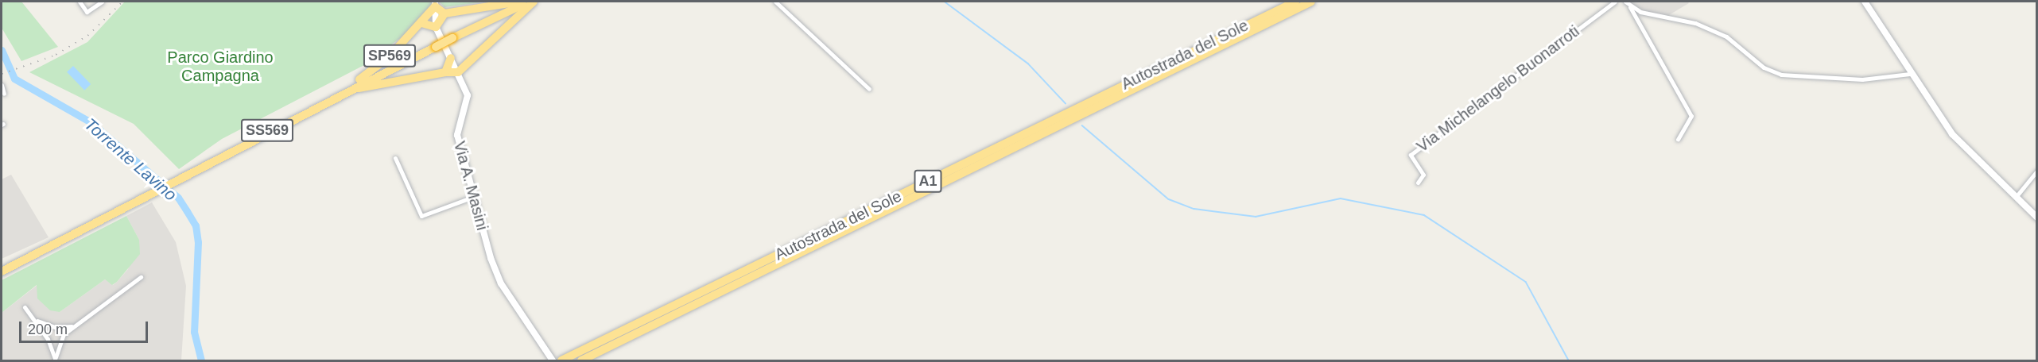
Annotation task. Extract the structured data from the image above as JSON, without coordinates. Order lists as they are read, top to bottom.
{
  "streets": {
    "highway": [
      "Autostrada del Sole",
      "SP569",
      "SS569",
      "A1"
    ],
    "street": ["Via Michelangelo Buonarroti", "Via A. Masini"]
  },
  "crossings": [
    ["SP569", "SS569"],
    ["SP569", "Via A. Masini"]
  ],
  "water": ["Torrente Lavino"],
  "parks": ["Parco Giardino Campagna"],
  "scale_bar": "200 m"
}
